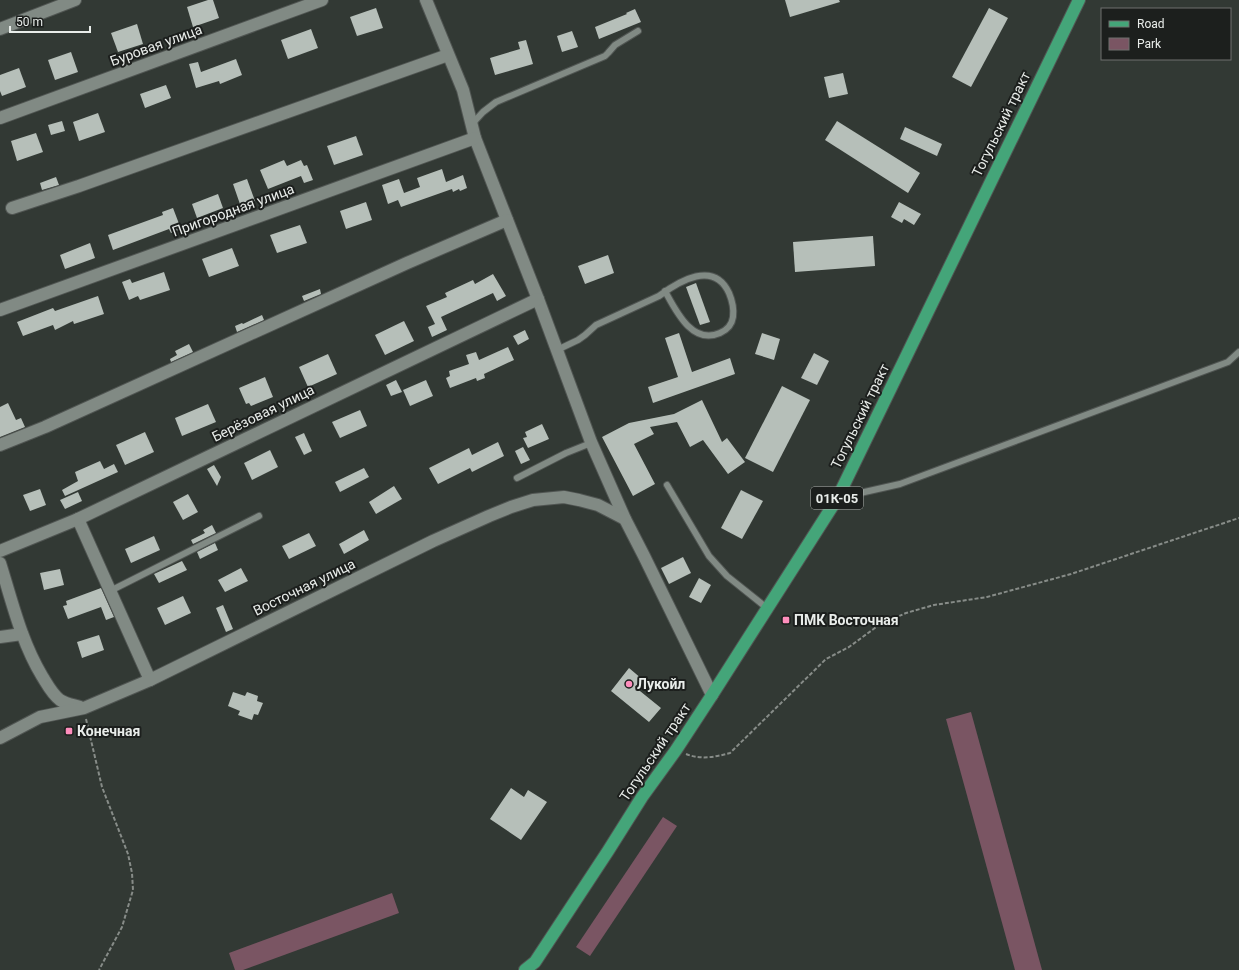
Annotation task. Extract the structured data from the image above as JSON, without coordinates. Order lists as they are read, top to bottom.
{
  "streets": {
    "main road": ["Тогульский тракт", "01К-05"],
    "street": [
      "Буровая улица",
      "Пригородная улица",
      "Берёзовая улица",
      "Восточная улица"
    ]
  },
  "crossings": [
    ["Тогульский тракт", "01К-05"]
  ],
  "places": {
    "transit": ["ПМК Восточная", "Конечная"],
    "other": ["Лукойл"]
  },
  "legend": ["Road", "Park"],
  "scale_bar": "50 m"
}
